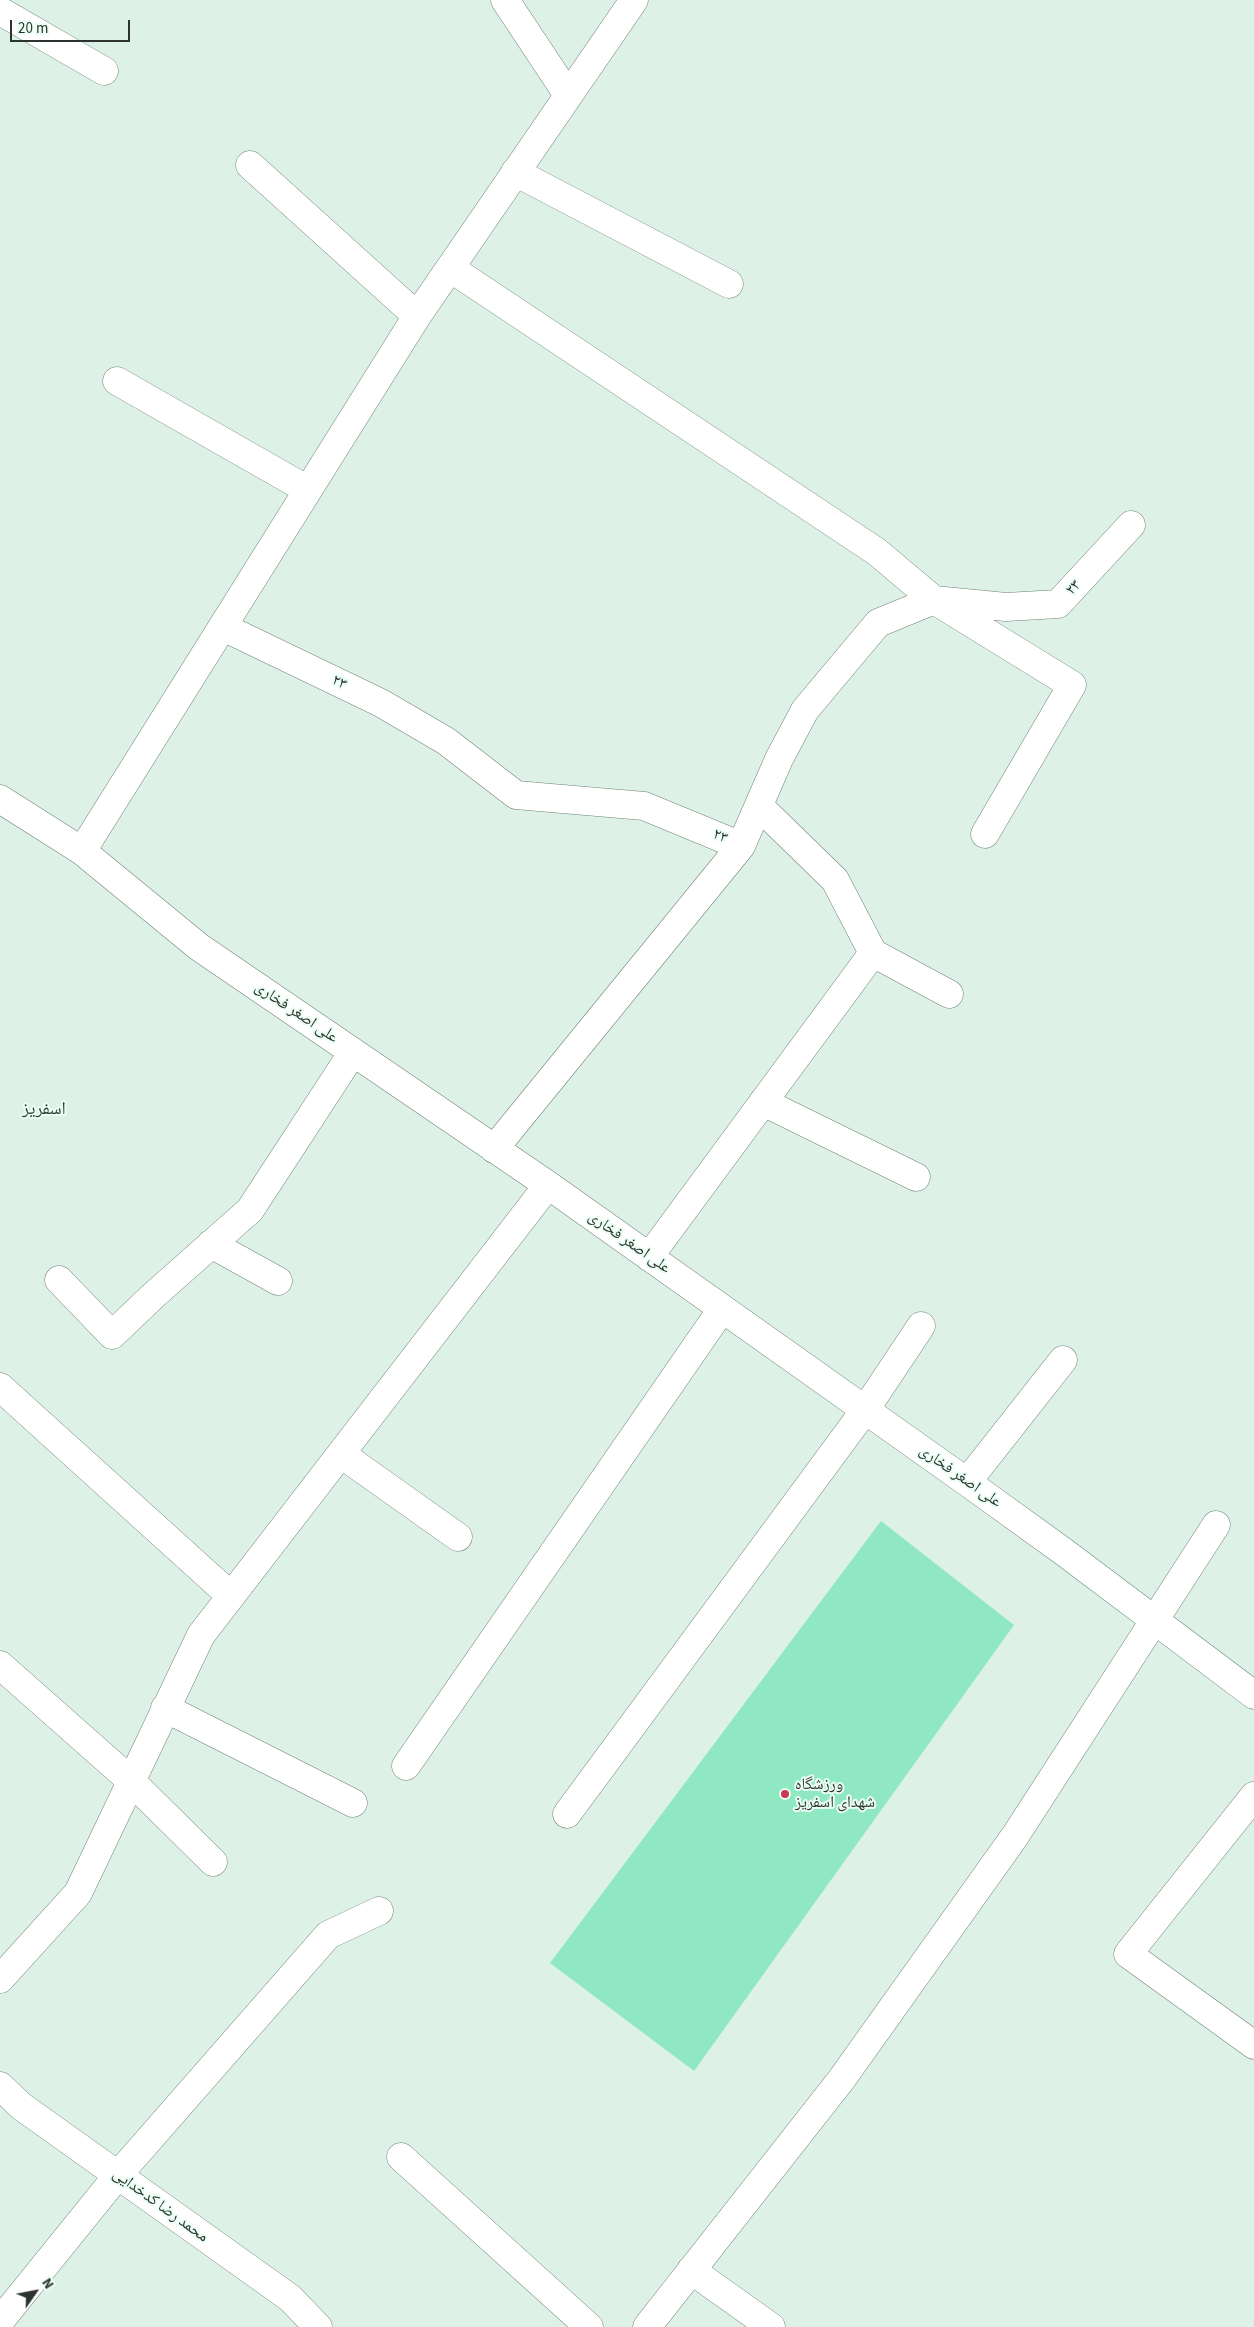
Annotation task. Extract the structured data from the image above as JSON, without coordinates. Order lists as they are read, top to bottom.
{
  "streets": {
    "street": ["۲۳", "علی اصغر فخاری", "محمد رضا کدخدایی"]
  },
  "districts": ["اسفریز"],
  "places": ["ورزشگاه شهدای اسفریز"],
  "scale_bar": "20 m",
  "north": "top right"
}
